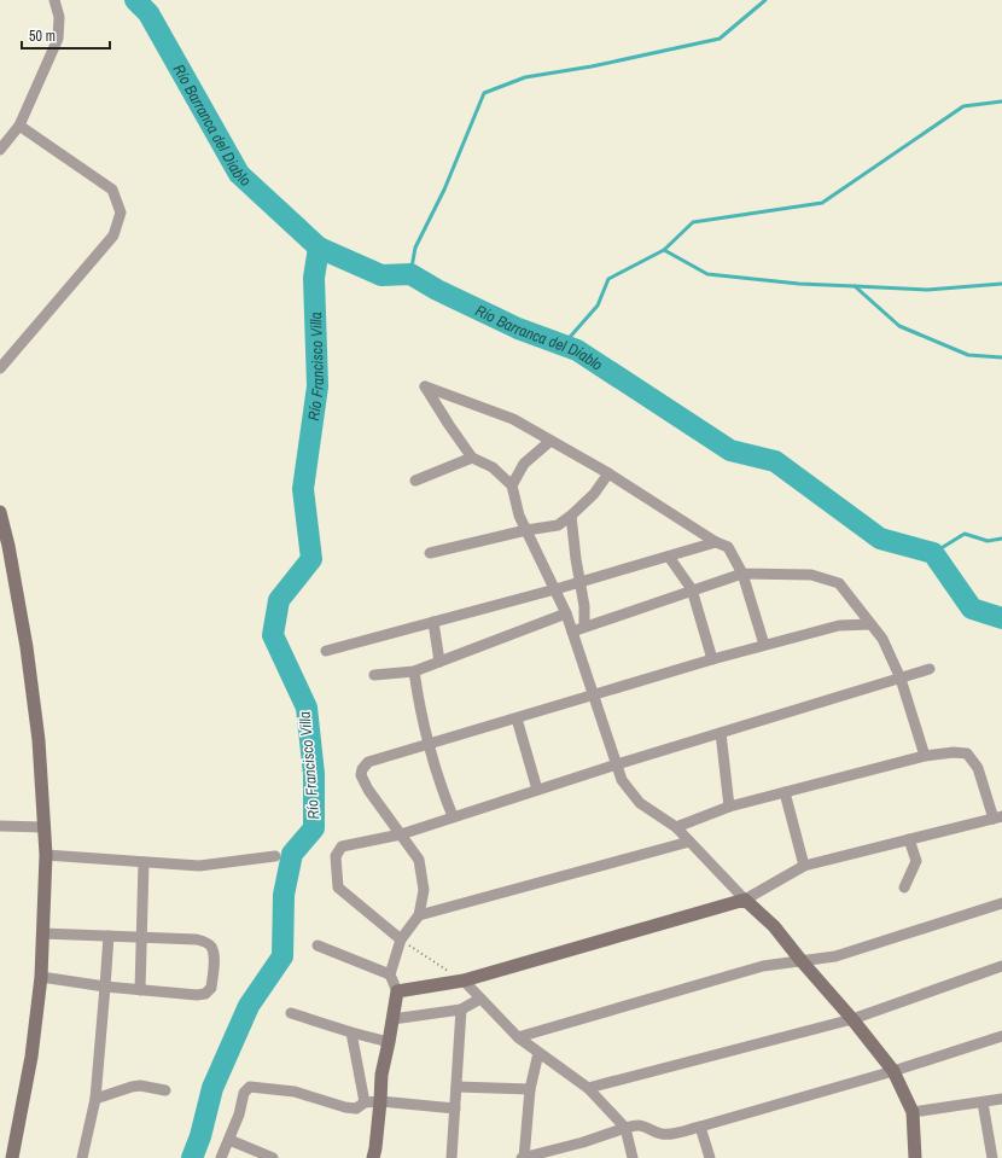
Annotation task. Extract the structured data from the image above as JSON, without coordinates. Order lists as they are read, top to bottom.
{
  "water": ["Río Barranca del Diablo", "Río Francisco Villa"],
  "scale_bar": "50 m"
}
